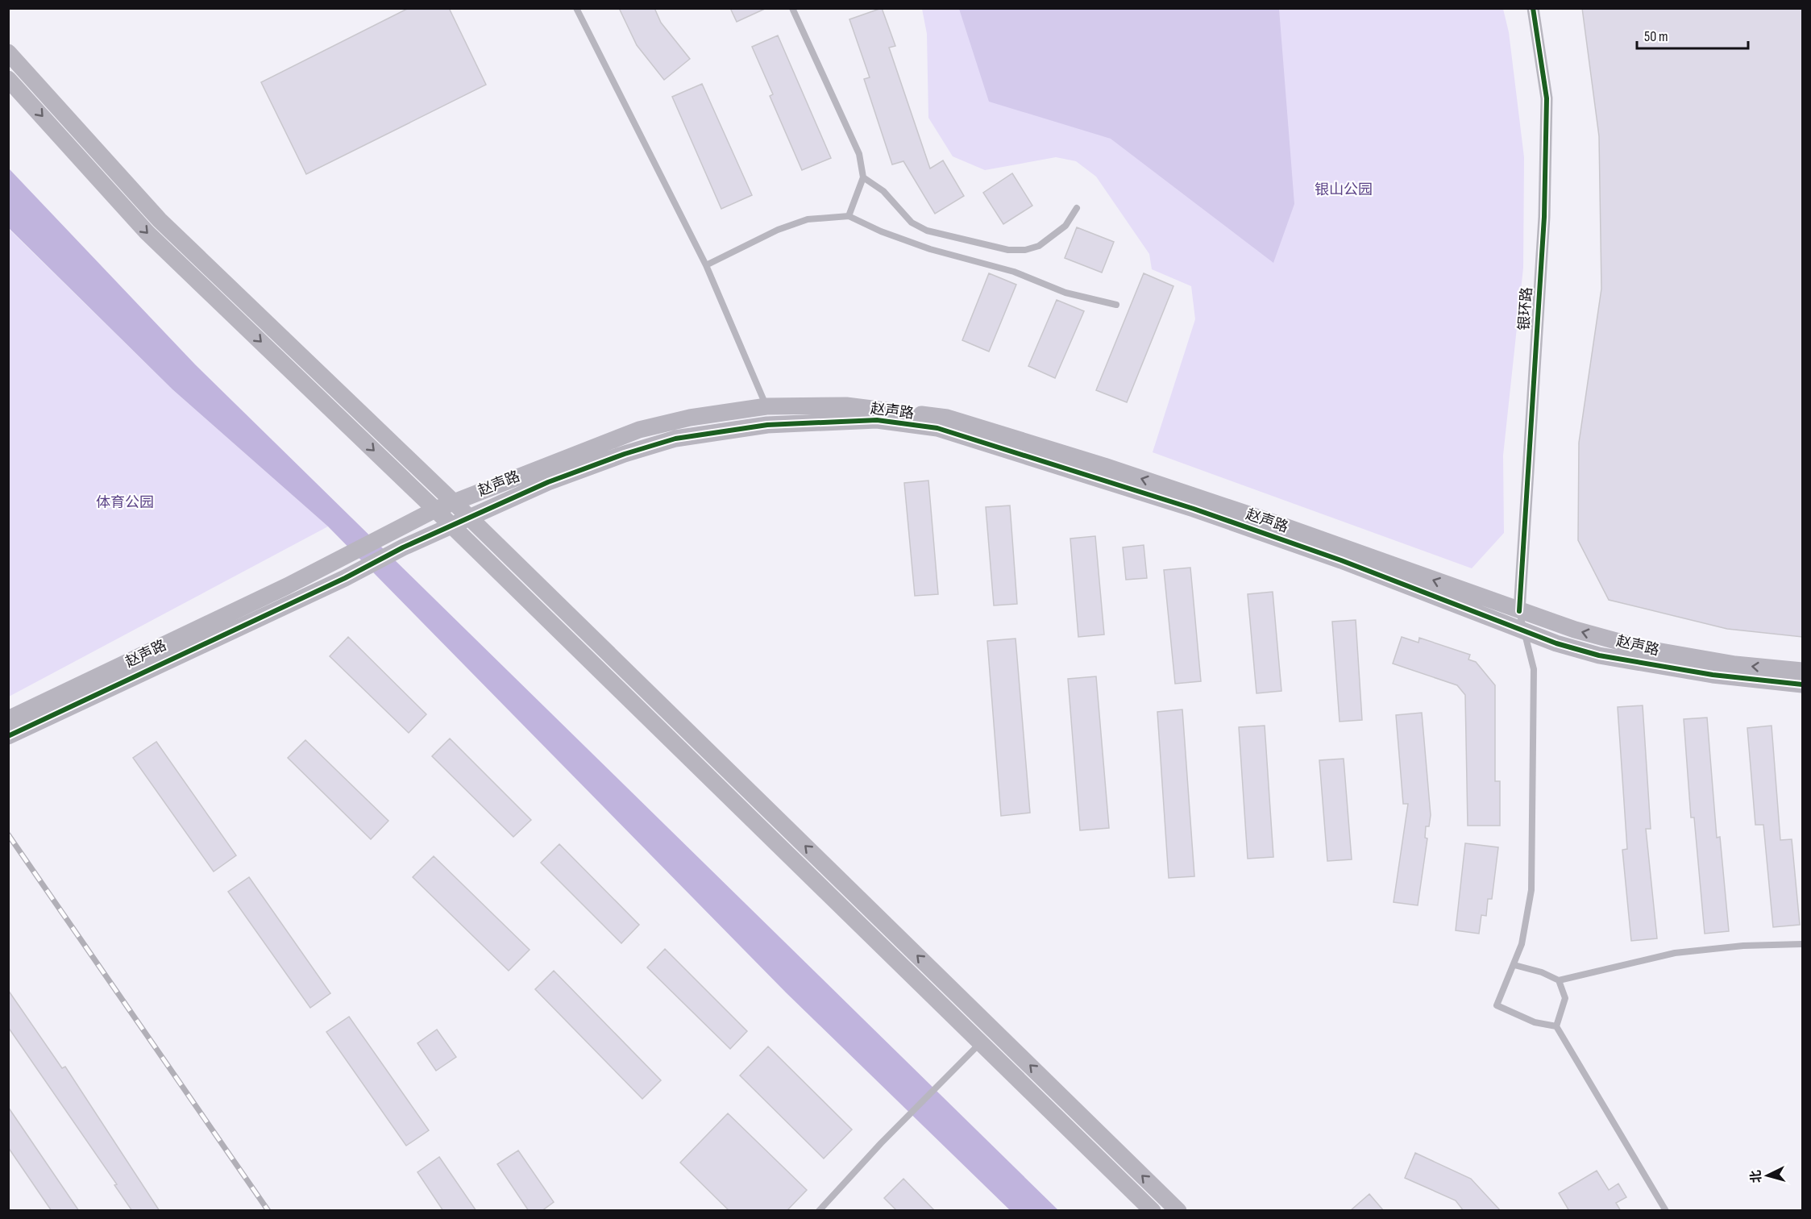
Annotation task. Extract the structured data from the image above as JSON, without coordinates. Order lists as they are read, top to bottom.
{
  "streets": {
    "street": ["银环路", "赵声路"]
  },
  "crossings": [
    ["银环路", "赵声路"]
  ],
  "parks": ["银山公园", "体育公园"],
  "scale_bar": "50 m",
  "north": "left"
}
